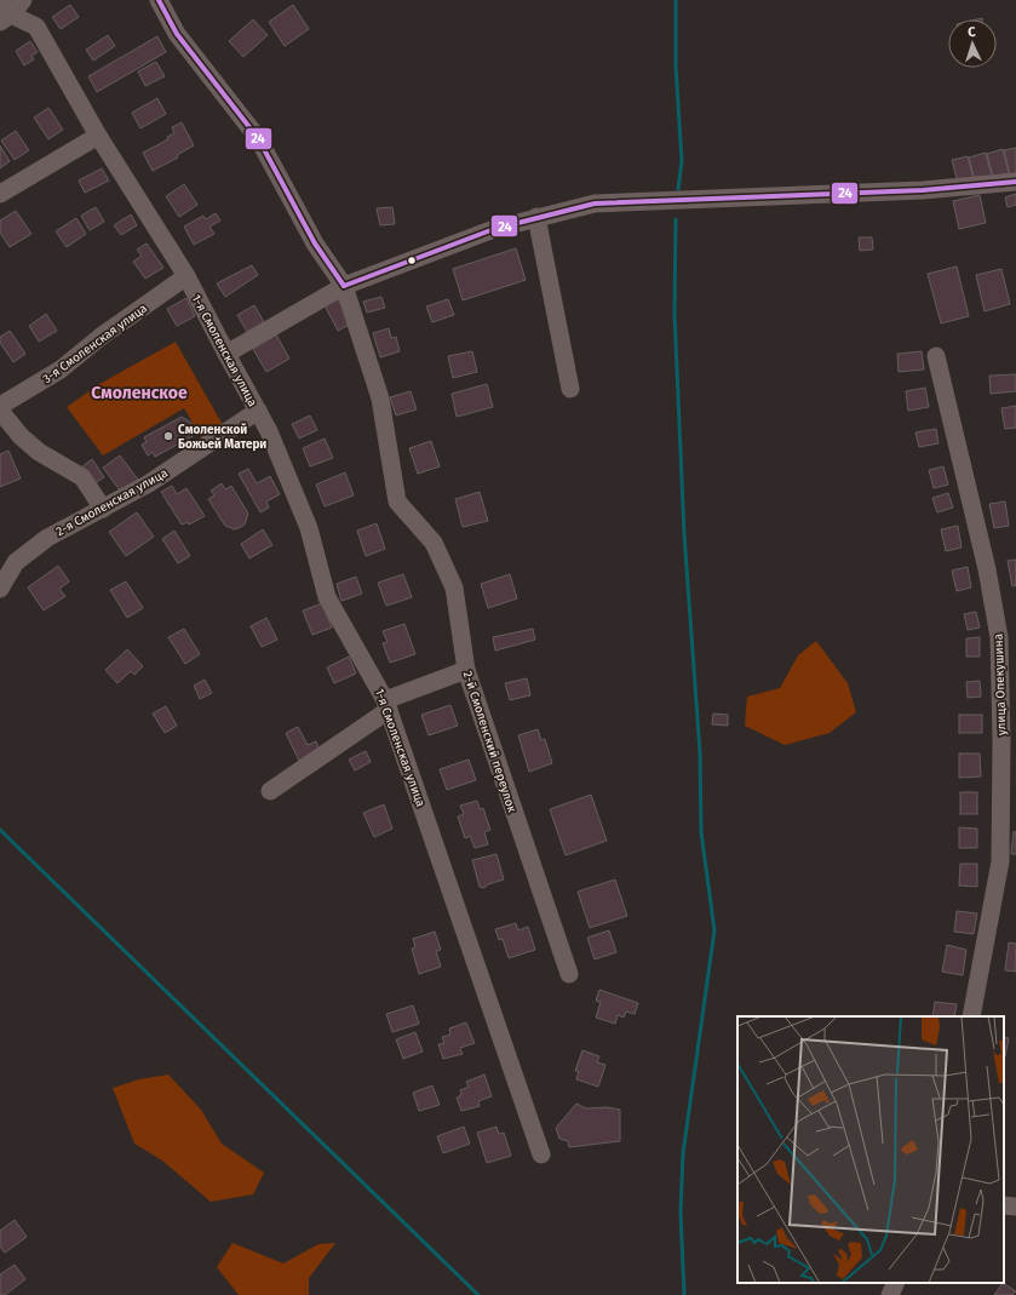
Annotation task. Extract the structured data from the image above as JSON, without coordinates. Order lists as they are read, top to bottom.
{
  "streets": {
    "street": [
      "3-я Смоленская улица",
      "1-я Смоленская улица",
      "2-я Смоленская улица",
      "улица Опекушина",
      "2-й Смоленский переулок"
    ]
  },
  "crossings": [
    ["3-я Смоленская улица", "1-я Смоленская улица"],
    ["1-я Смоленская улица", "2-я Смоленская улица"]
  ],
  "districts": ["Смоленское"],
  "places": ["Смоленской Божьей Матери"],
  "lines": ["transit line 24"],
  "north": "top"
}
